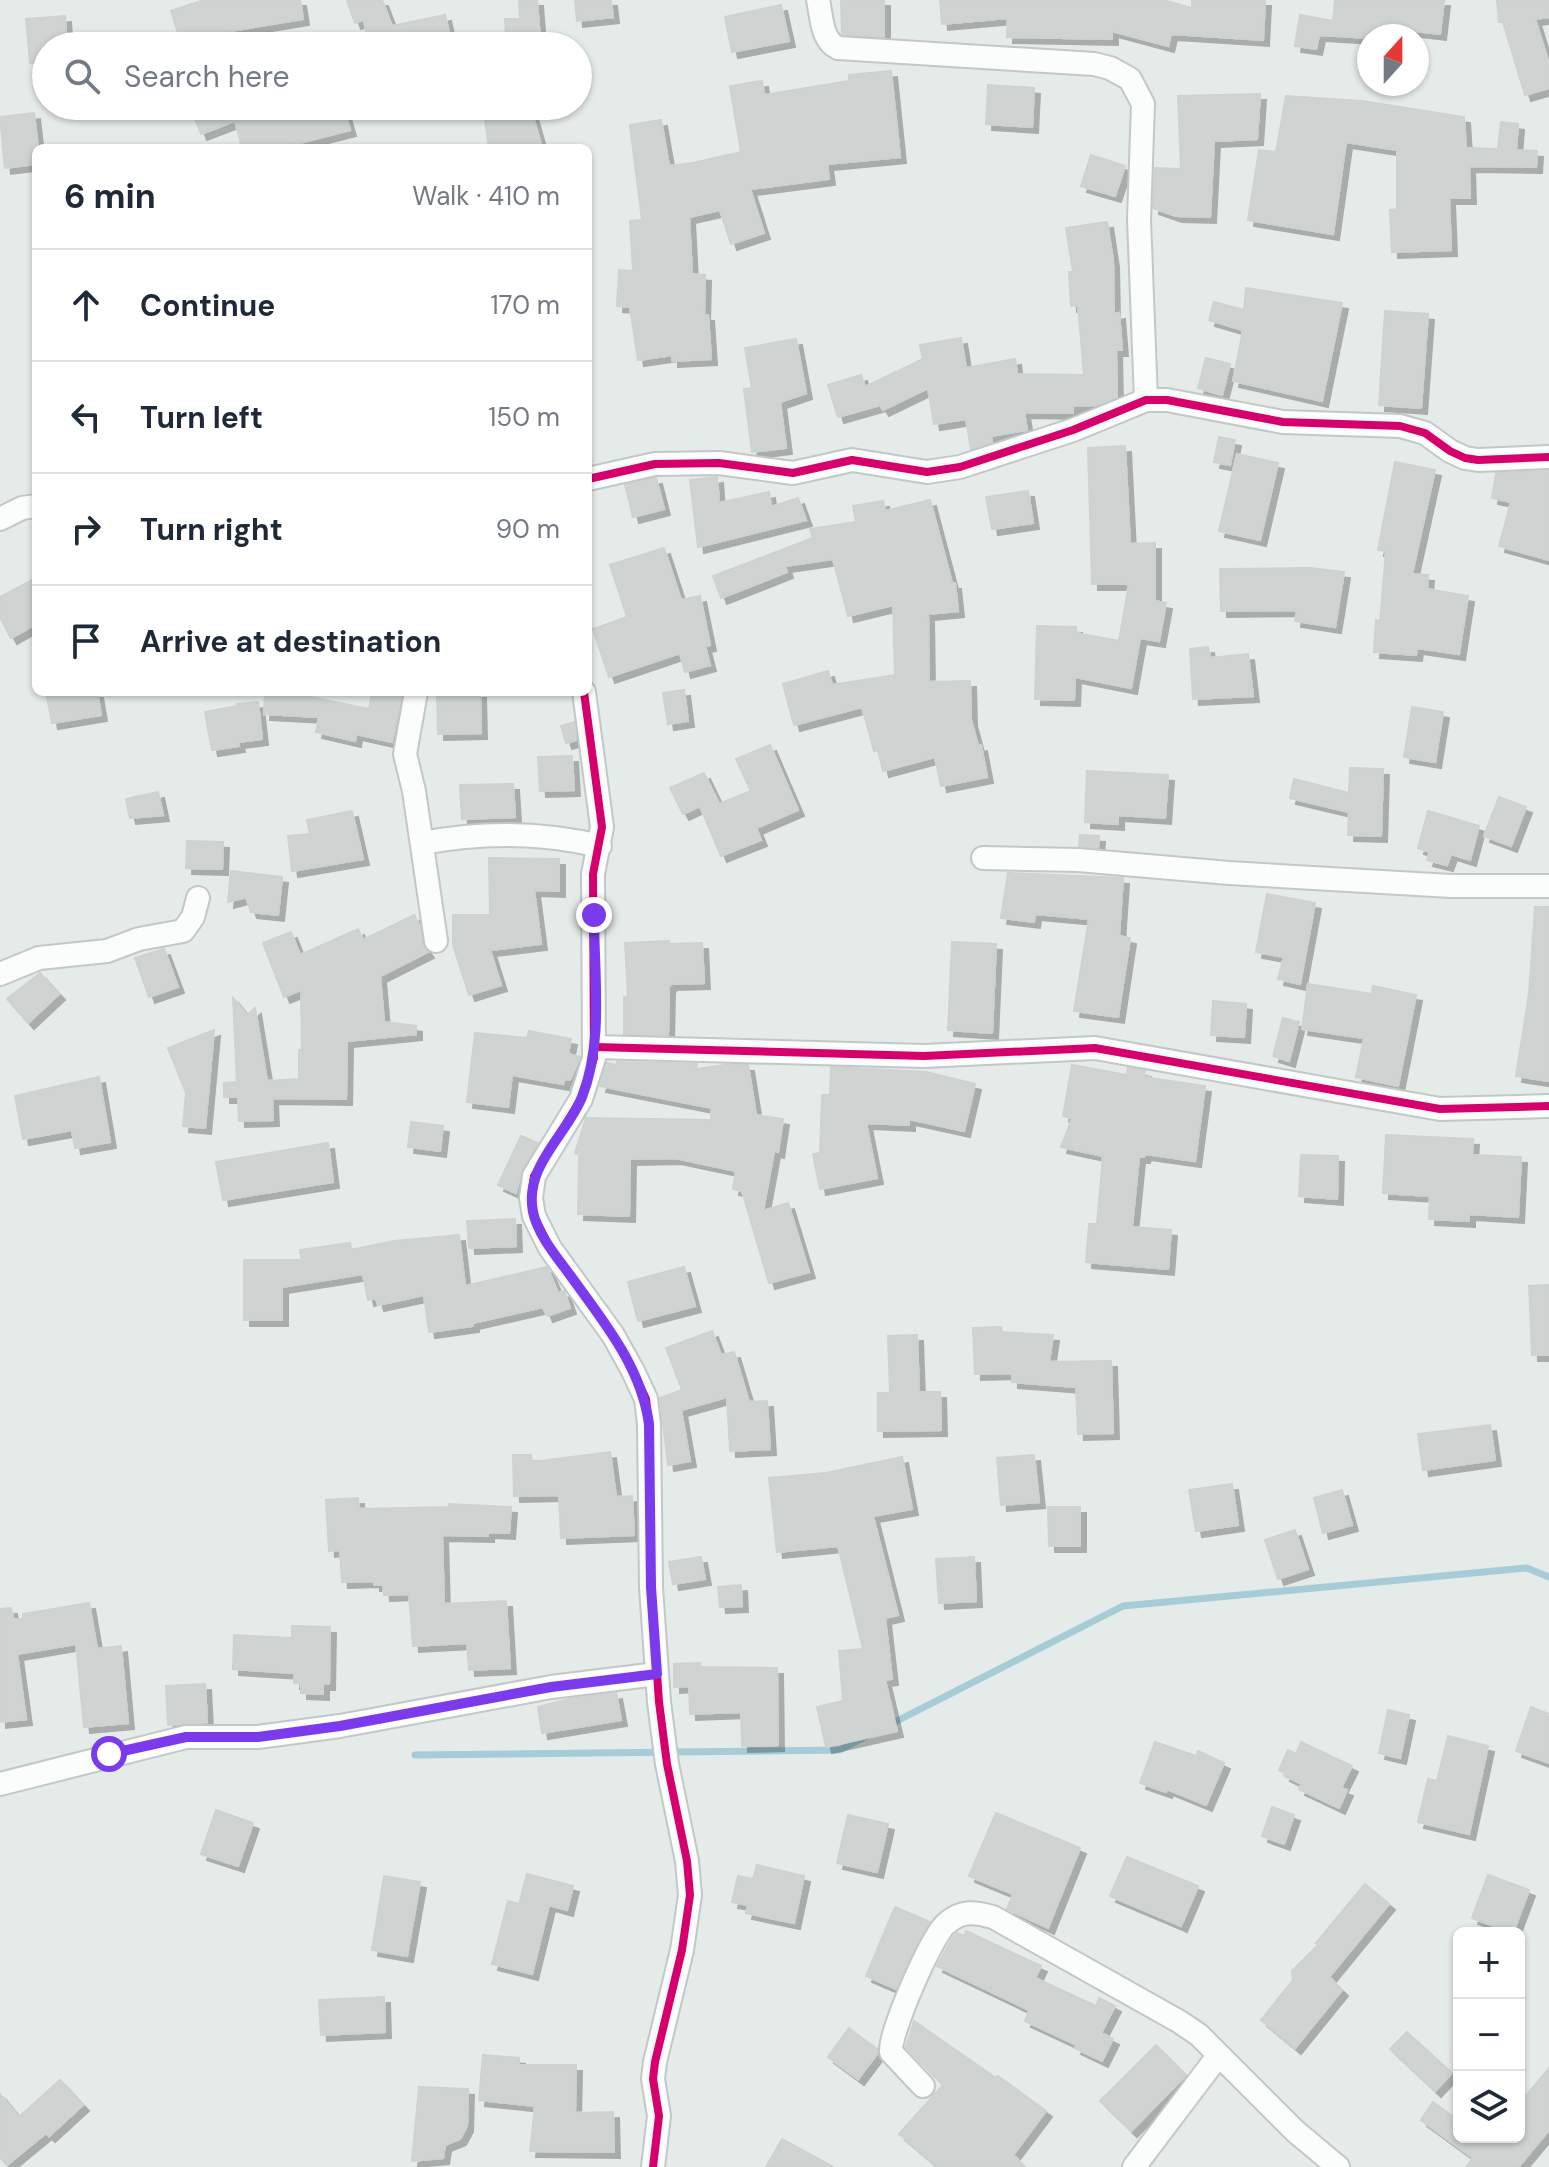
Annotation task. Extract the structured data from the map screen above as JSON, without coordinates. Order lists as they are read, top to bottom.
{
  "north": "top",
  "page": {
    "search": "Search here",
    "heading": ["6 min", "Walk · 410 m"],
    "list": [
      ["Continue", "170 m"],
      ["Turn left", "150 m"],
      ["Turn right", "90 m"],
      "Arrive at destination"
    ],
    "map_buttons": ["+", "−"]
  }
}
